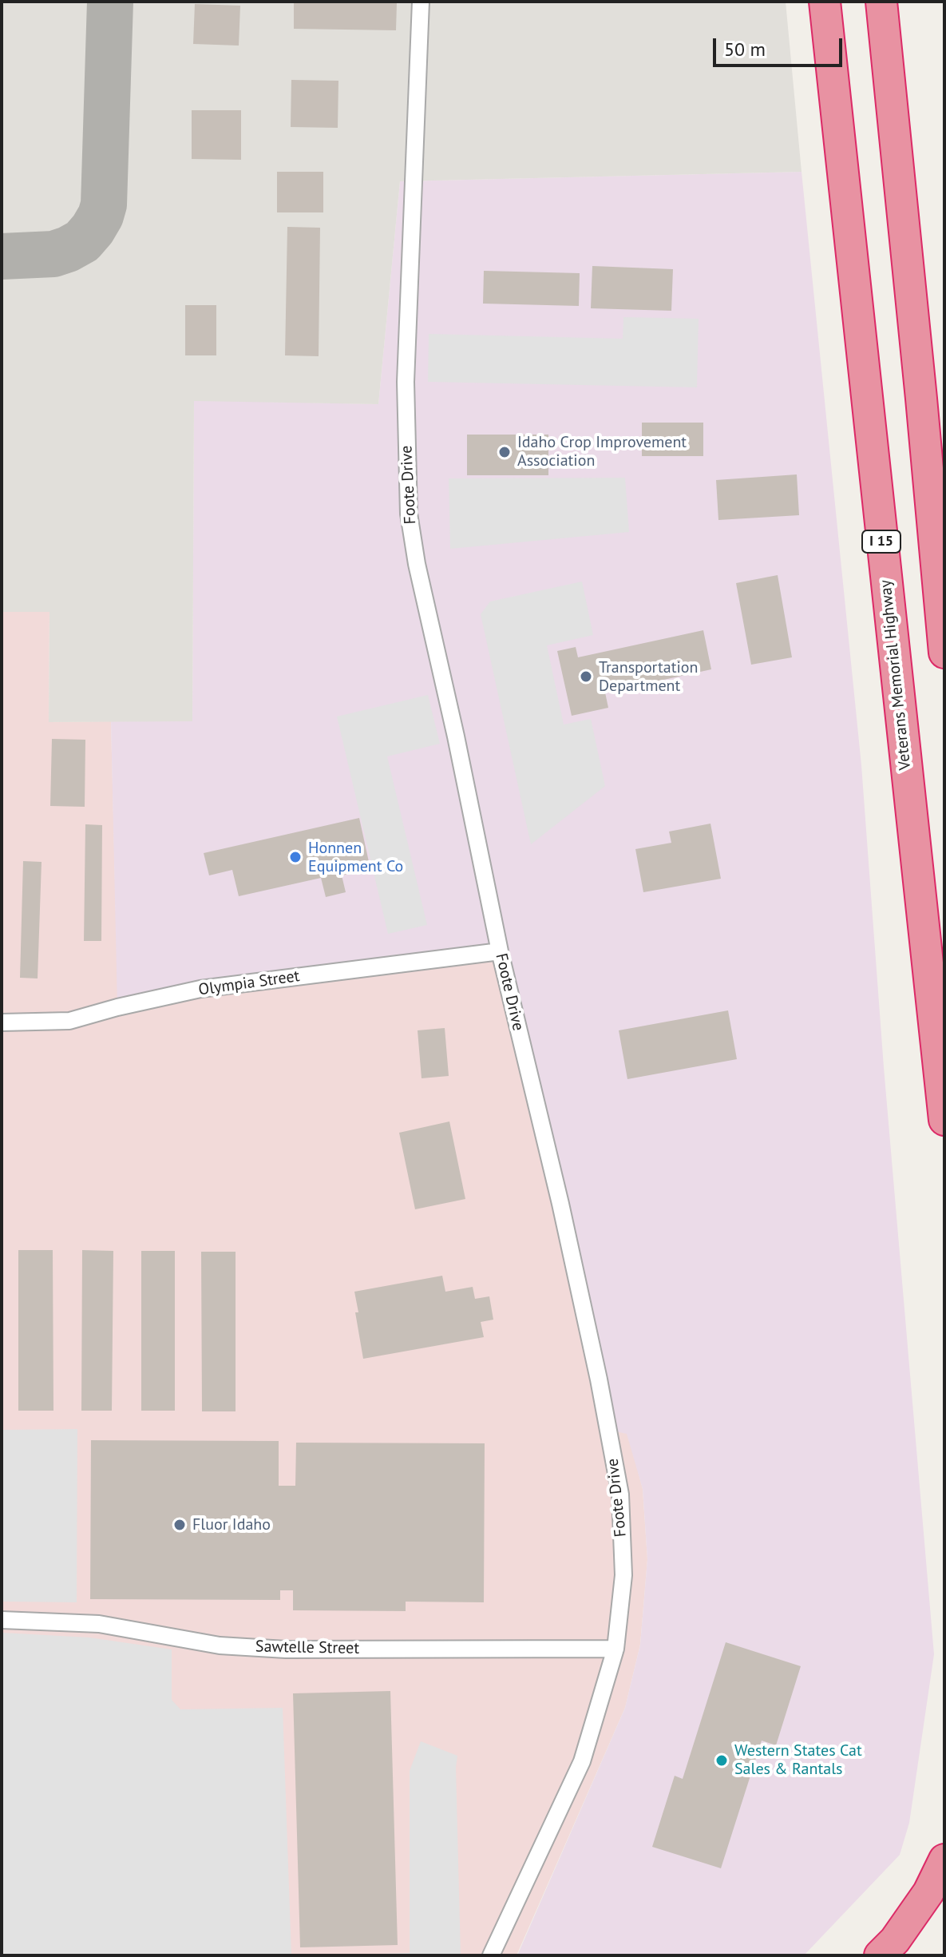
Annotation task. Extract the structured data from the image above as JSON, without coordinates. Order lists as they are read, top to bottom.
{
  "streets": {
    "highway": ["I 15", "Veterans Memorial Highway"],
    "street": ["Foote Drive", "Olympia Street", "Sawtelle Street"]
  },
  "crossings": [
    ["Foote Drive", "Olympia Street"],
    ["Foote Drive", "Sawtelle Street"]
  ],
  "places": [
    "Idaho Crop Improvement Association",
    "Transportation Department",
    "Honnen Equipment Co",
    "Fluor Idaho",
    "Western States Cat Sales & Rantals"
  ],
  "scale_bar": "50 m"
}
